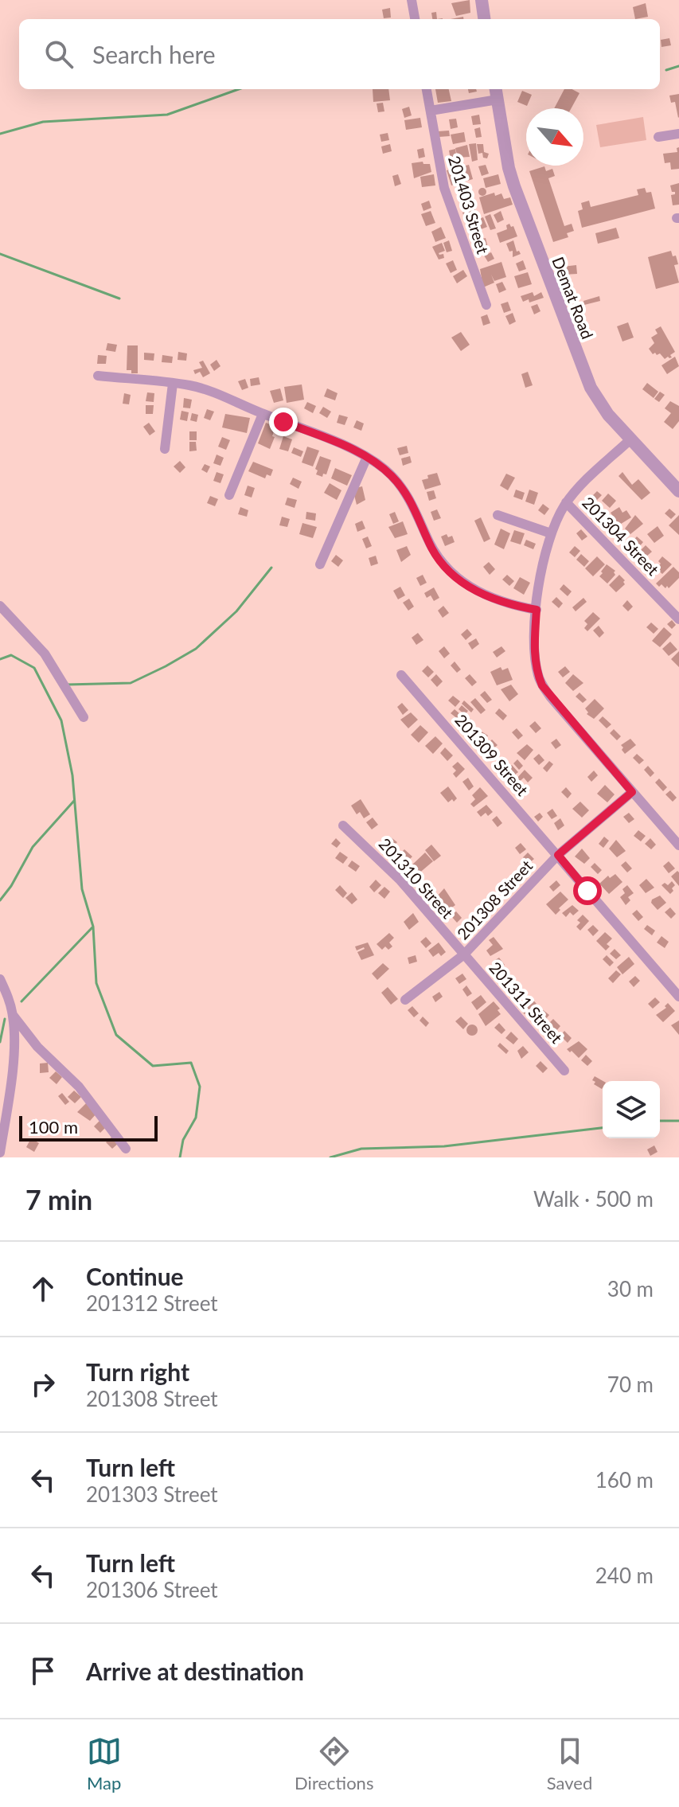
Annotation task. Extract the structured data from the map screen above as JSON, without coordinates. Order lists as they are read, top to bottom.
{
  "streets": {
    "street": [
      "201403 Street",
      "Demat Road",
      "201304 Street",
      "201309 Street",
      "201310 Street",
      "201308 Street",
      "201311 Street"
    ]
  },
  "crossings": [
    ["201309 Street", "201308 Street"],
    ["201310 Street", "201308 Street"],
    ["201310 Street", "201311 Street"],
    ["201308 Street", "201311 Street"]
  ],
  "scale_bar": "100 m",
  "north": "bottom right",
  "page": {
    "search": "Search here",
    "scale": "100 m",
    "heading": ["7 min", "Walk · 500 m"],
    "list": [
      ["Continue", "201312 Street", "30 m"],
      ["Turn right", "201308 Street", "70 m"],
      ["Turn left", "201303 Street", "160 m"],
      ["Turn left", "201306 Street", "240 m"],
      "Arrive at destination"
    ],
    "nav": ["Map", "Directions", "Saved"]
  }
}
